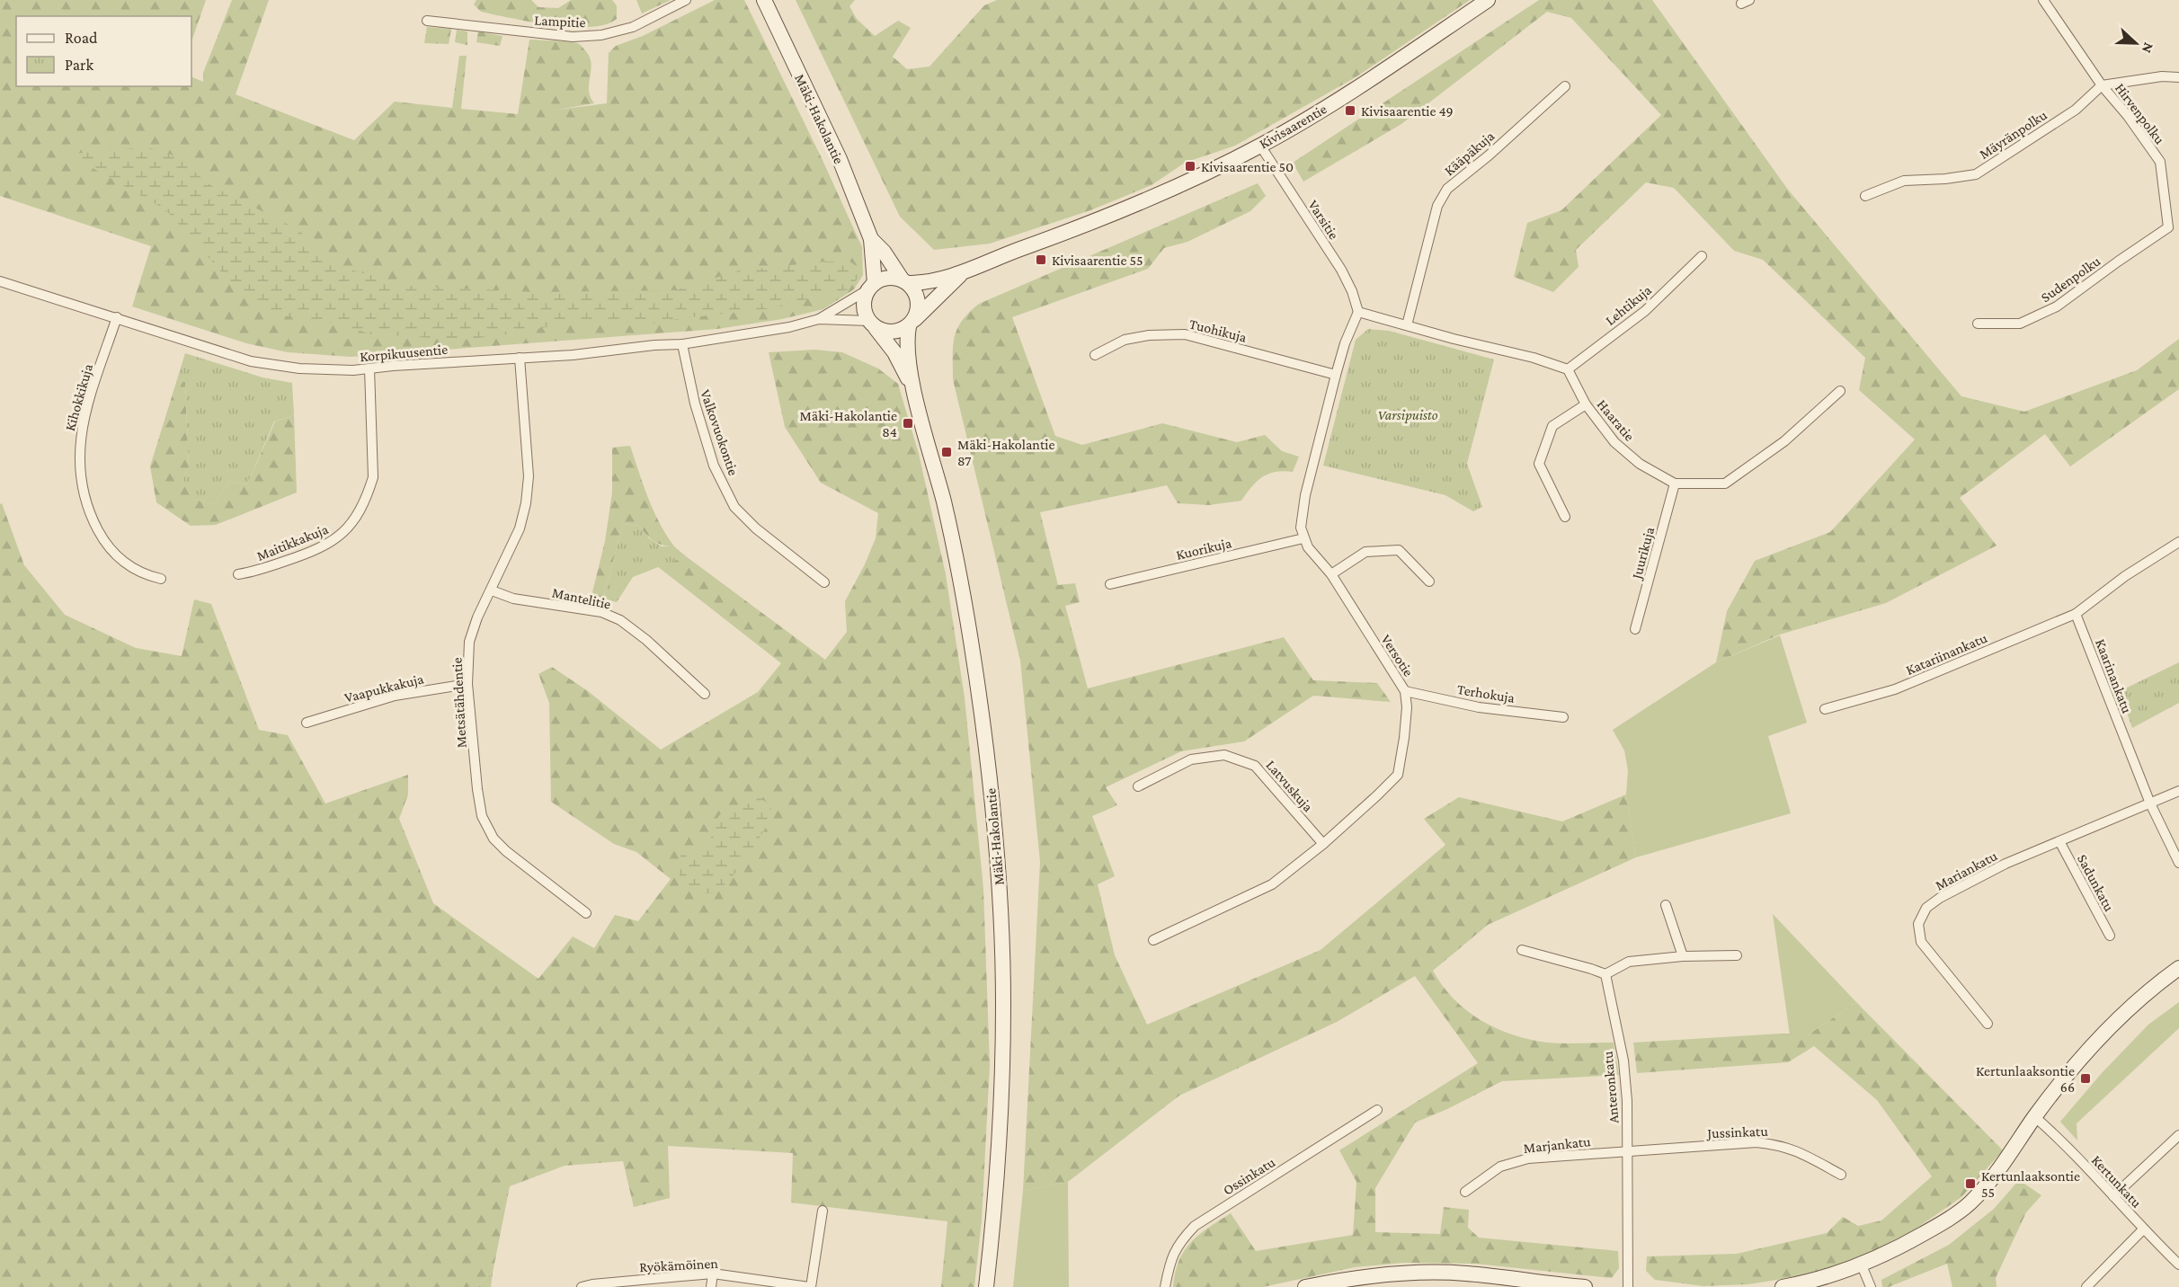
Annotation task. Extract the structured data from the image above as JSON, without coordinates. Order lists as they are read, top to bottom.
{
  "streets": {
    "street": [
      "Lampitie",
      "Hirvenpolku",
      "Mäki-Hakolantie",
      "Kivisaarentie",
      "Mäyränpolku",
      "Kääpäkuja",
      "Varsitie",
      "Sudenpolku",
      "Lehtikuja",
      "Tuohikuja",
      "Korpikuusentie",
      "Kihokkikuja",
      "Haaratie",
      "Valkovuokontie",
      "Maitikkakuja",
      "Kuorikuja",
      "Juurikuja",
      "Mantelitie",
      "Katariinankatu",
      "Versotie",
      "Kaarinankatu",
      "Vaapukkakuja",
      "Terhokuja",
      "Metsätähdentie",
      "Latvuskuja",
      "Mariankatu",
      "Sadunkatu",
      "Anteronkatu",
      "Jussinkatu",
      "Marjankatu",
      "Ossinkatu",
      "Kertunkatu",
      "Ryökämöinen"
    ]
  },
  "crossings": [
    ["Hirvenpolku", "Mäyränpolku"],
    ["Hirvenpolku", "Sudenpolku"],
    ["Mäki-Hakolantie", "Kivisaarentie"],
    ["Mäki-Hakolantie", "Korpikuusentie"],
    ["Kivisaarentie", "Varsitie"],
    ["Kivisaarentie", "Korpikuusentie"],
    ["Lehtikuja", "Haaratie"],
    ["Korpikuusentie", "Kihokkikuja"],
    ["Korpikuusentie", "Valkovuokontie"],
    ["Korpikuusentie", "Maitikkakuja"],
    ["Korpikuusentie", "Metsätähdentie"],
    ["Haaratie", "Juurikuja"],
    ["Kuorikuja", "Versotie"],
    ["Mantelitie", "Metsätähdentie"],
    ["Katariinankatu", "Kaarinankatu"],
    ["Versotie", "Terhokuja"],
    ["Versotie", "Latvuskuja"],
    ["Kaarinankatu", "Mariankatu"],
    ["Vaapukkakuja", "Metsätähdentie"],
    ["Mariankatu", "Sadunkatu"],
    ["Anteronkatu", "Jussinkatu"],
    ["Anteronkatu", "Marjankatu"],
    ["Jussinkatu", "Marjankatu"]
  ],
  "parks": ["Varsipuisto"],
  "places": {
    "transit": [
      "Kivisaarentie 49",
      "Kivisaarentie 50",
      "Kivisaarentie 55",
      "Mäki-Hakolantie 84",
      "Mäki-Hakolantie 87",
      "Kertunlaaksontie 66",
      "Kertunlaaksontie 55"
    ]
  },
  "legend": ["Road", "Park"],
  "north": "right"
}
